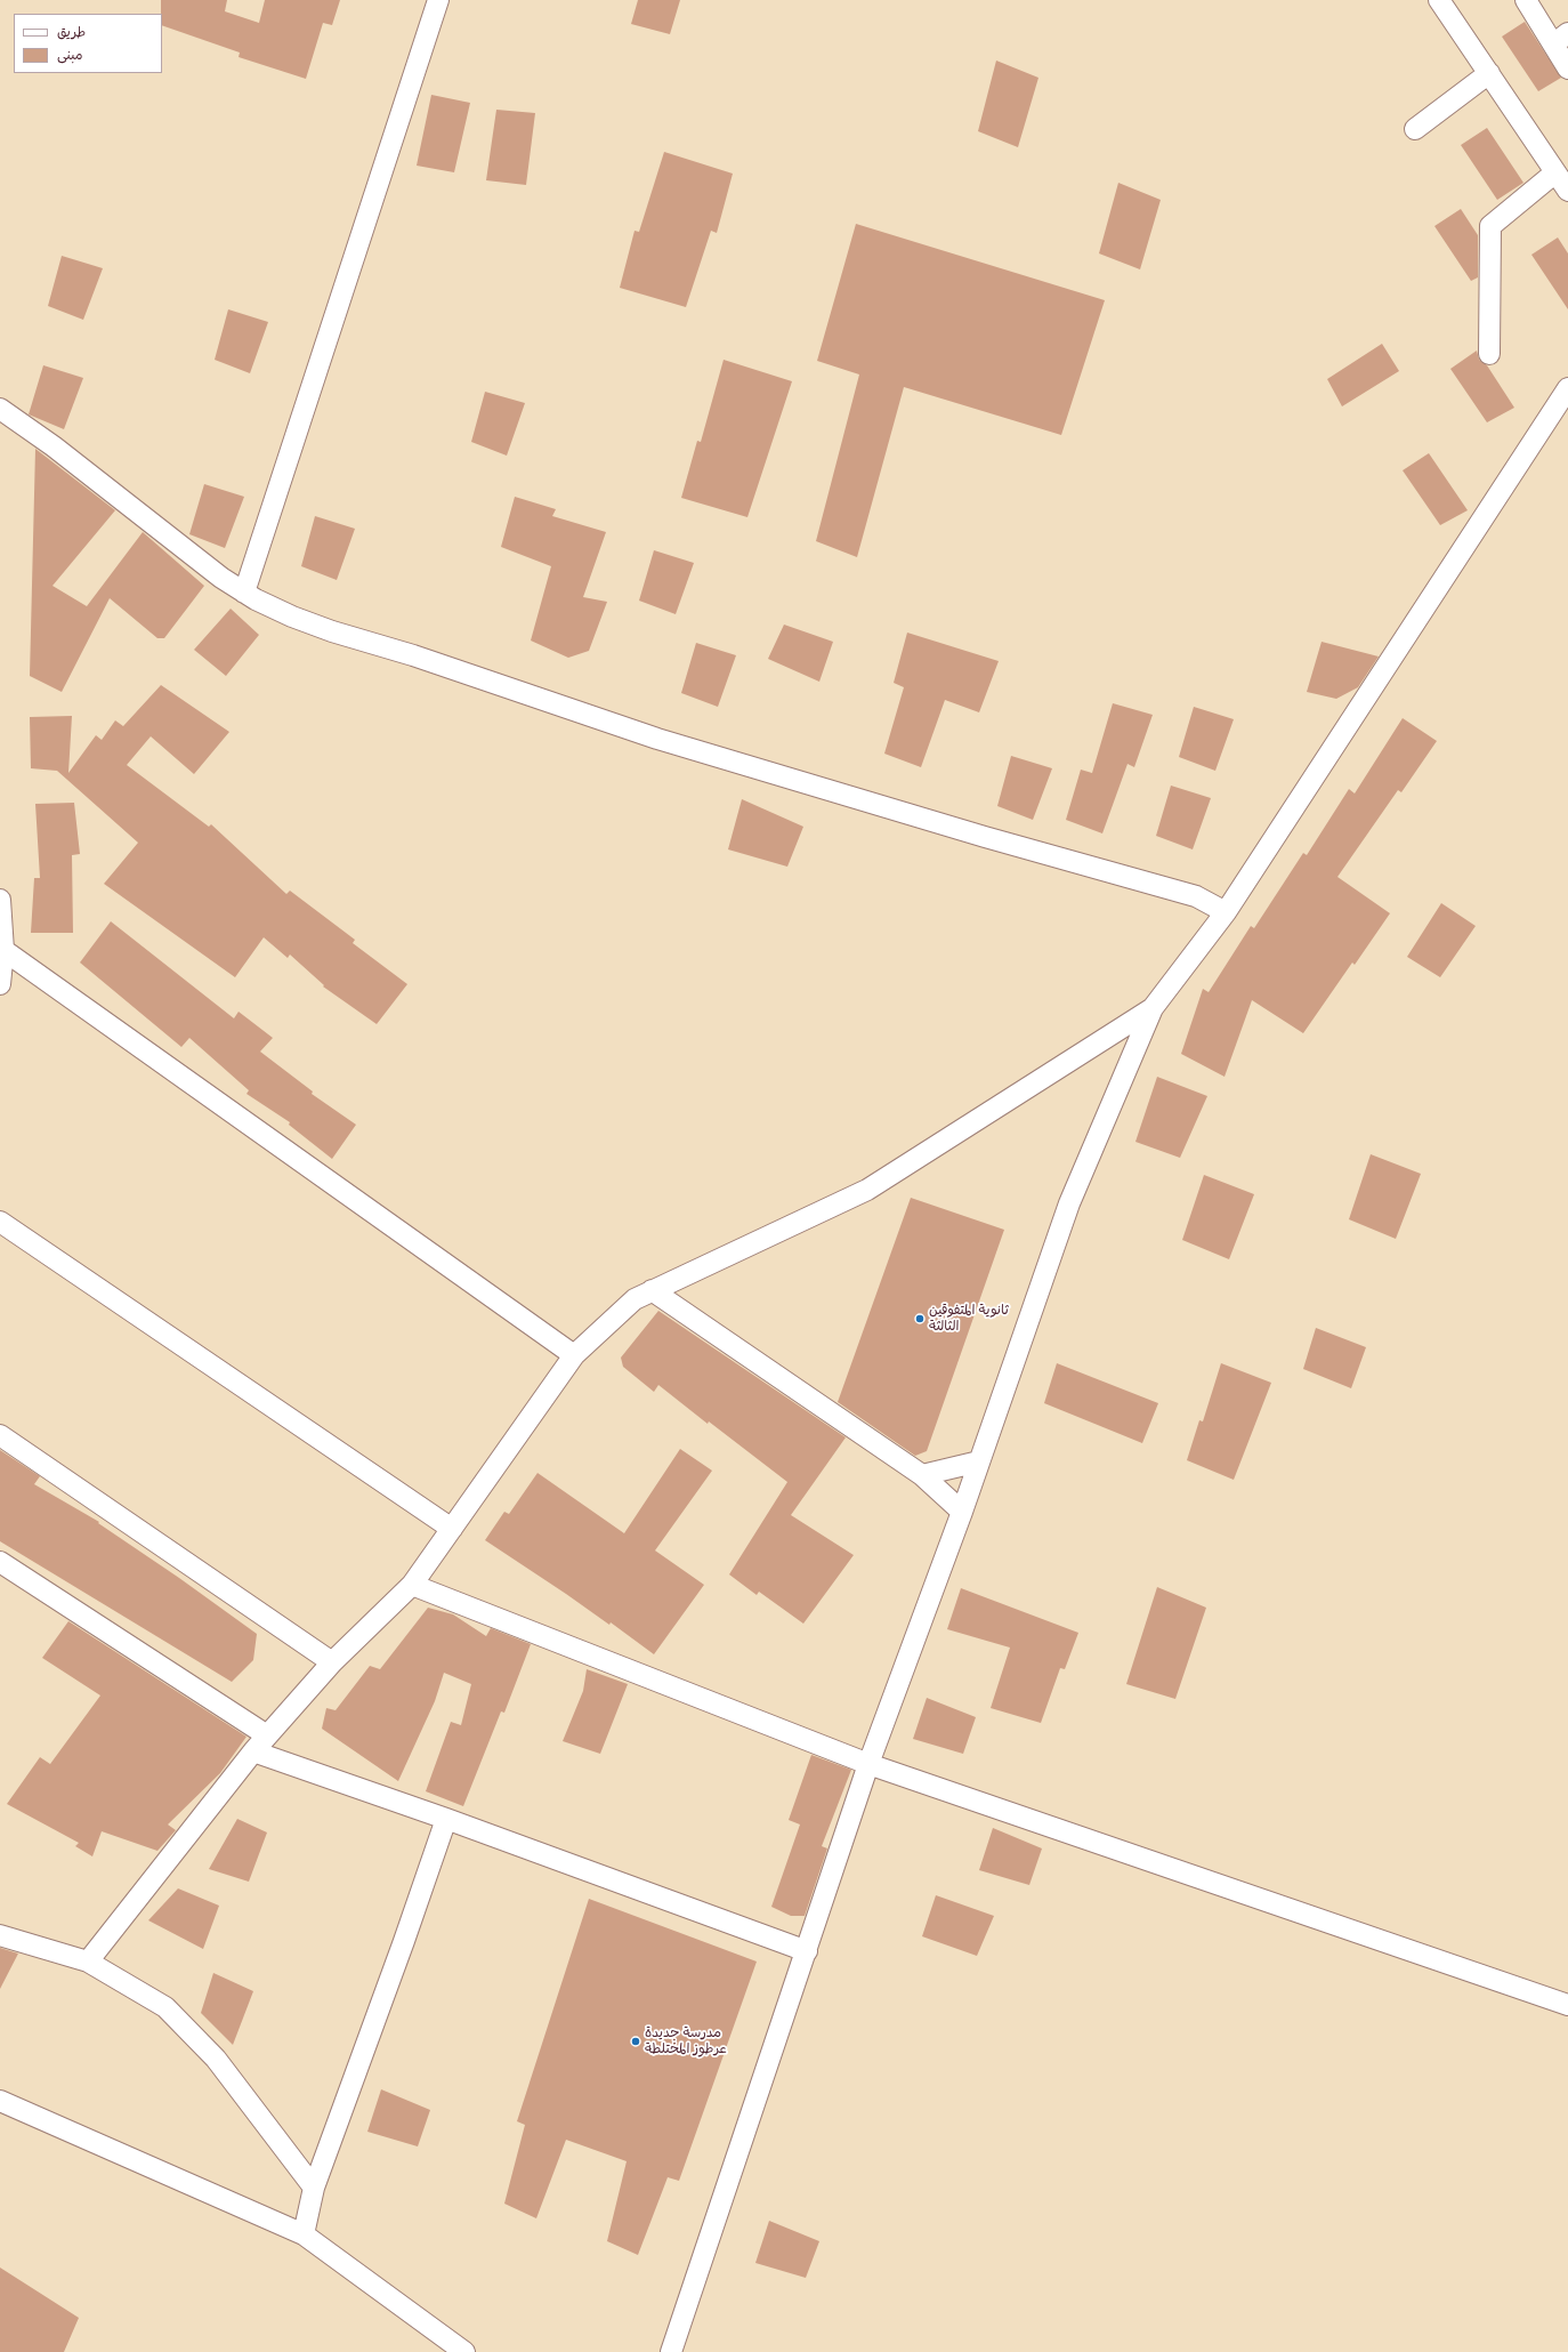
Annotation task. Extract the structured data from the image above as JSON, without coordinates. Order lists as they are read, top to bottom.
{
  "places": ["ثانوية المتفوقين الثالثة", "مدرسة جديدة عرطوز المختلطة"],
  "legend": ["طريق", "مبنى"]
}
